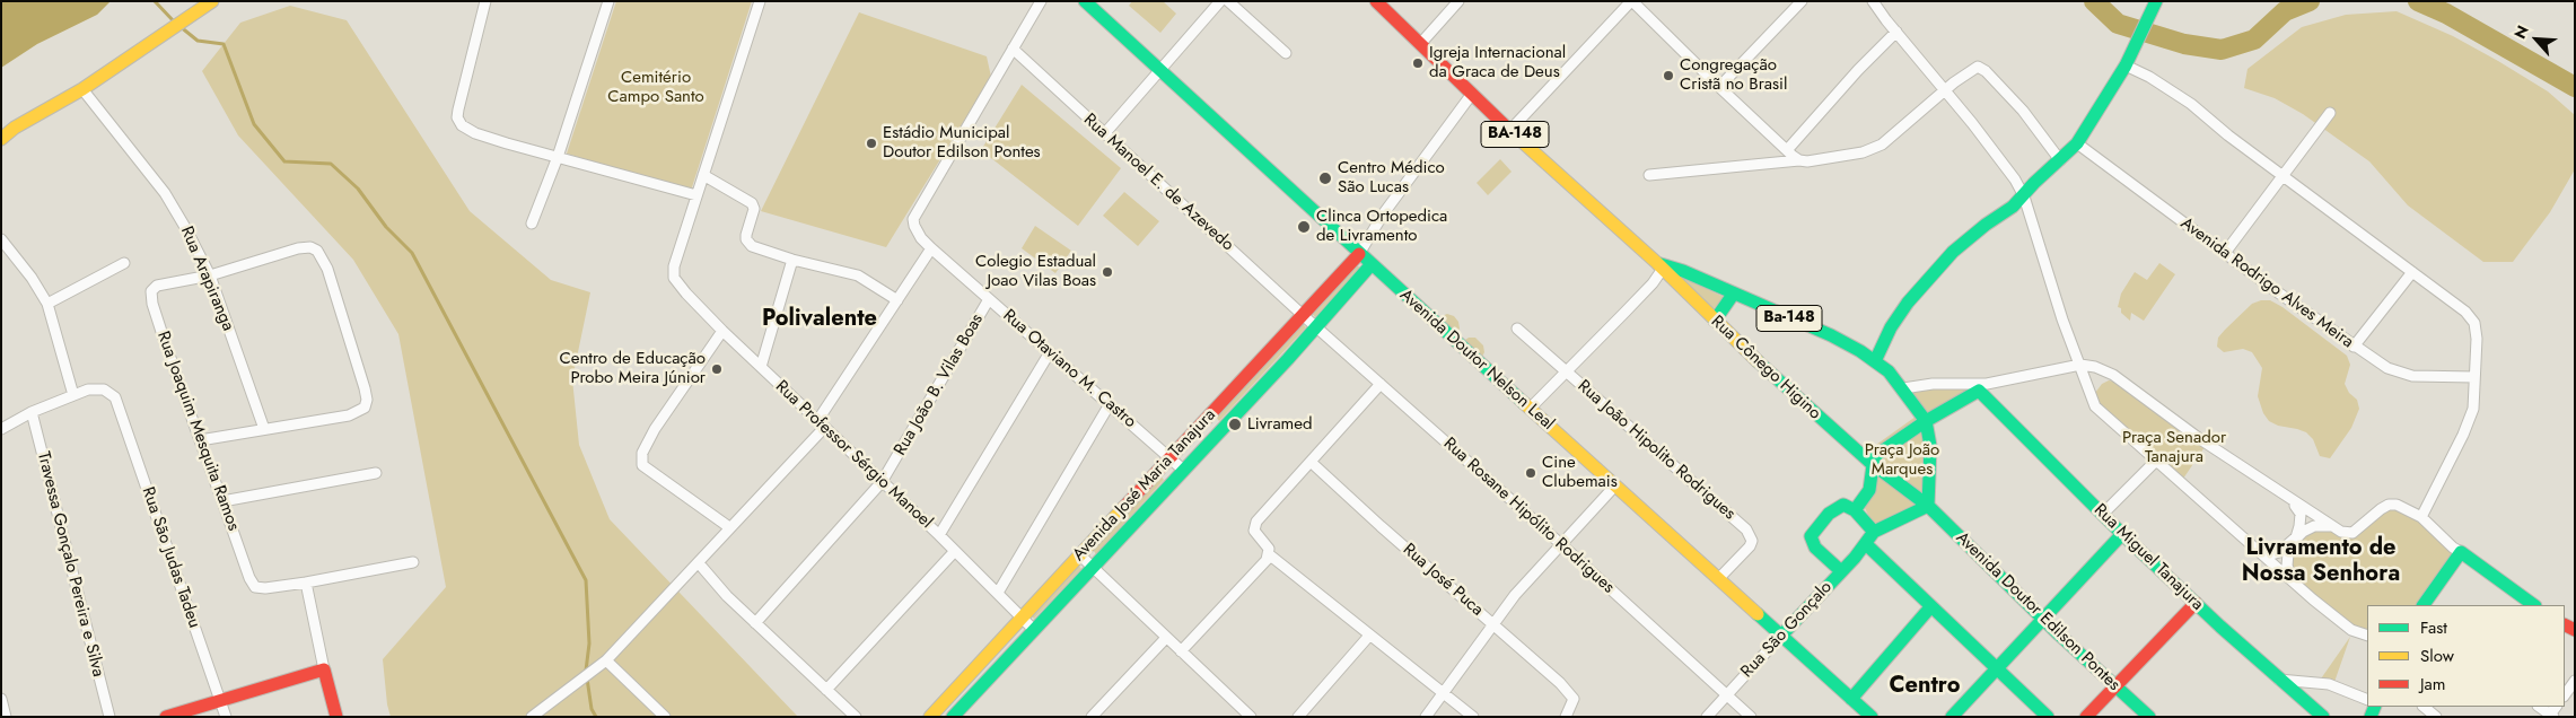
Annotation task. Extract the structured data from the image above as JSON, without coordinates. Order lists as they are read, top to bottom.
{
  "streets": {
    "street": [
      "BA-148",
      "Rua Manoel E. de Azevedo",
      "Rua Arapiranga",
      "Avenida Rodrigo Alves Meira",
      "Ba-148",
      "Avenida Doutor Nelson Leal",
      "Rua Cônego Higino",
      "Rua Otaviano M. Castro",
      "Rua João B. Vilas Boas",
      "Rua Joaquim Mesquita Ramos",
      "Rua João Hipolito Rodrigues",
      "Rua Professor Sérgio Manoel",
      "Avenida José Maria Tanajura",
      "Rua Rosane Hipólito Rodrigues",
      "Rua São Judas Tadeu",
      "Rua Miguel Tanajura",
      "Travessa Gonçalo Pereira e Silva",
      "Rua José Puca",
      "Avenida Doutor Edilson Pontes",
      "Rua São Gonçalo"
    ]
  },
  "crossings": [
    ["BA-148", "Ba-148"],
    ["BA-148", "Rua Cônego Higino"],
    ["BA-148", "Avenida Doutor Edilson Pontes"],
    ["Rua Manoel E. de Azevedo", "Rua Otaviano M. Castro"],
    ["Rua Manoel E. de Azevedo", "Avenida José Maria Tanajura"],
    ["Rua Manoel E. de Azevedo", "Rua Rosane Hipólito Rodrigues"],
    ["Rua Arapiranga", "Rua Joaquim Mesquita Ramos"],
    ["Ba-148", "Rua Cônego Higino"],
    ["Ba-148", "Avenida Doutor Edilson Pontes"],
    ["Avenida Doutor Nelson Leal", "Rua João Hipolito Rodrigues"],
    ["Avenida Doutor Nelson Leal", "Avenida José Maria Tanajura"],
    ["Avenida Doutor Nelson Leal", "Rua São Gonçalo"],
    ["Rua Otaviano M. Castro", "Rua João B. Vilas Boas"],
    ["Rua Otaviano M. Castro", "Avenida José Maria Tanajura"],
    ["Rua João B. Vilas Boas", "Rua Professor Sérgio Manoel"],
    ["Rua Professor Sérgio Manoel", "Avenida José Maria Tanajura"],
    ["Avenida José Maria Tanajura", "Rua Rosane Hipólito Rodrigues"],
    ["Rua Rosane Hipólito Rodrigues", "Rua São Gonçalo"]
  ],
  "districts": ["Polivalente", "Livramento de Nossa Senhora", "Centro"],
  "parks": ["Cemitério Campo Santo", "Praça Senador Tanajura", "Praça João Marques"],
  "places": [
    "Igreja Internacional da Graca de Deus",
    "Congregação Cristã no Brasil",
    "Estádio Municipal Doutor Edilson Pontes",
    "Centro Médico São Lucas",
    "Clinca Ortopedica de Livramento",
    "Colegio Estadual Joao Vilas Boas",
    "Centro de Educação Probo Meira Júnior",
    "Livramed",
    "Cine Clubemais"
  ],
  "legend": ["Fast", "Slow", "Jam"],
  "north": "top left"
}
